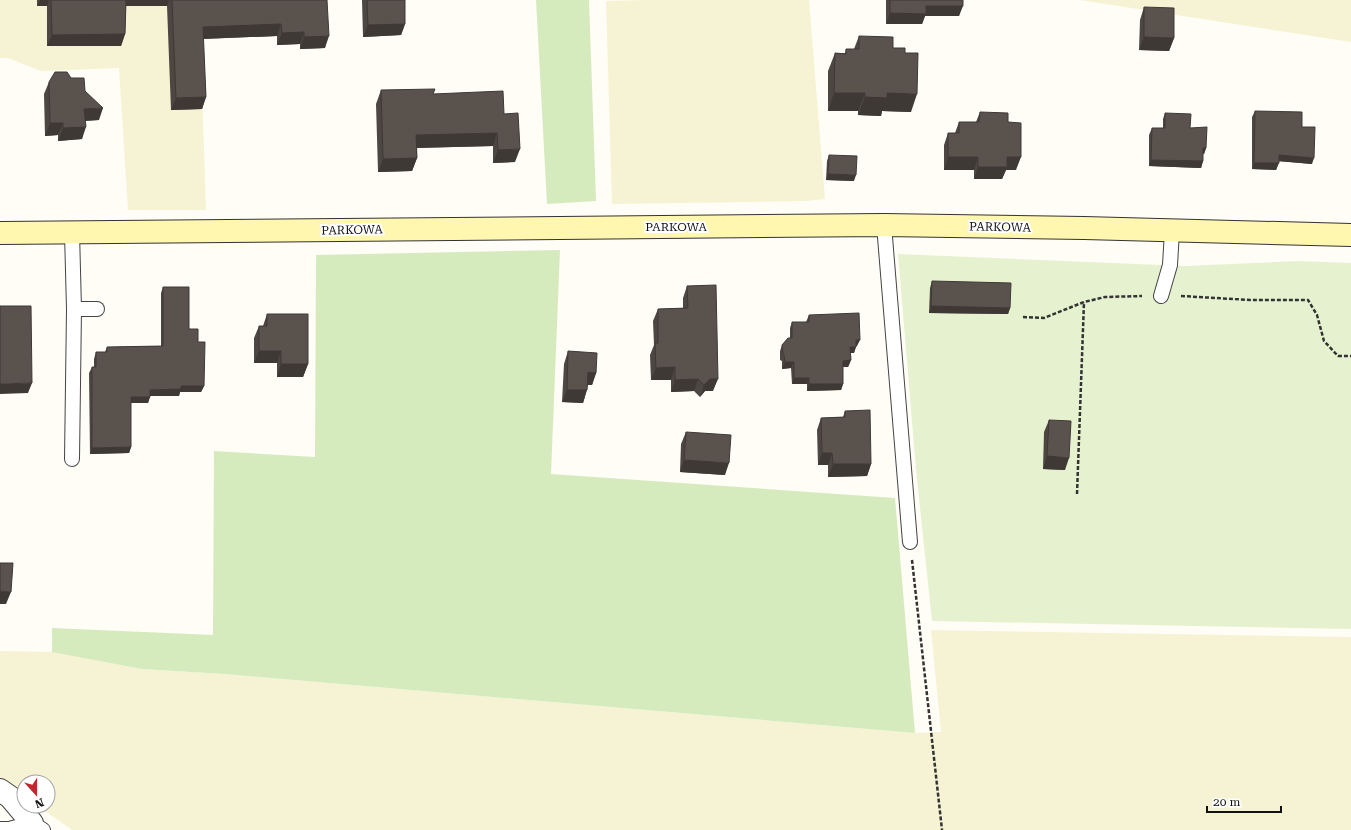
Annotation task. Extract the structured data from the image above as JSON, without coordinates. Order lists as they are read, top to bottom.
{
  "streets": {
    "street": ["PARKOWA"]
  },
  "scale_bar": "20 m",
  "north": "bottom"
}
